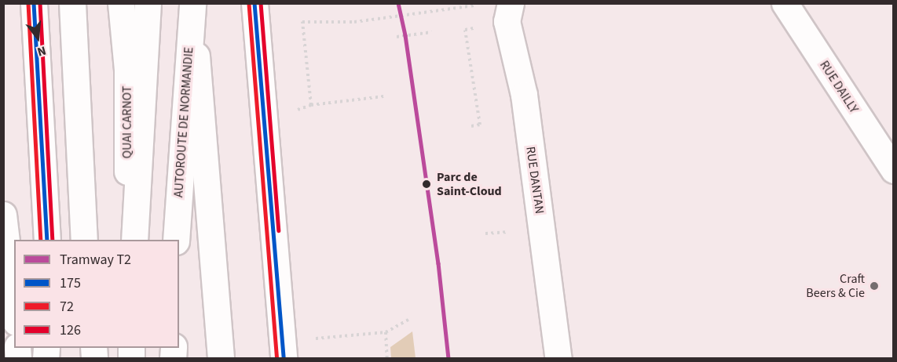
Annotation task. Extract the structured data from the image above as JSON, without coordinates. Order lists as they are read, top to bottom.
{
  "streets": {
    "main road": [
      "RUE DAILLY",
      "QUAI CARNOT",
      "AUTOROUTE DE NORMANDIE",
      "RUE DANTAN"
    ]
  },
  "places": ["Parc de Saint-Cloud", "Craft Beers & Cie"],
  "lines": [
    "tram line T2",
    "transit line 175",
    "transit line 72",
    "transit line 126"
  ],
  "legend": [
    "Tramway T2",
    "175",
    "72",
    "126"
  ],
  "north": "bottom"
}
